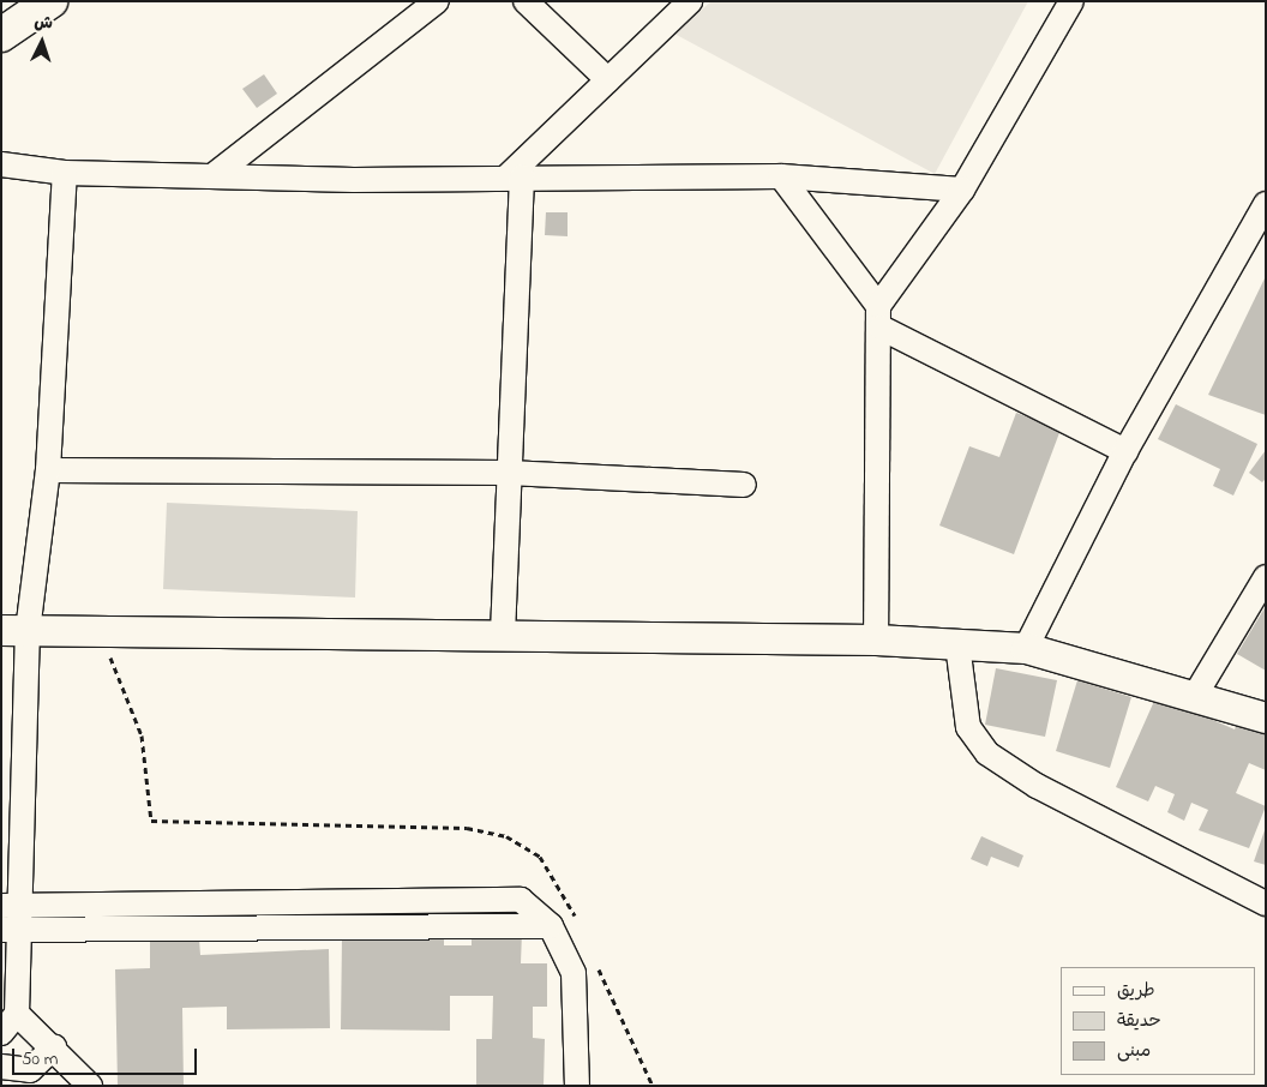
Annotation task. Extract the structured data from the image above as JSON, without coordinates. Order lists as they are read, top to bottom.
{
  "legend": ["طريق", "حديقة", "مبنى"],
  "scale_bar": "50 m",
  "north": "top"
}
